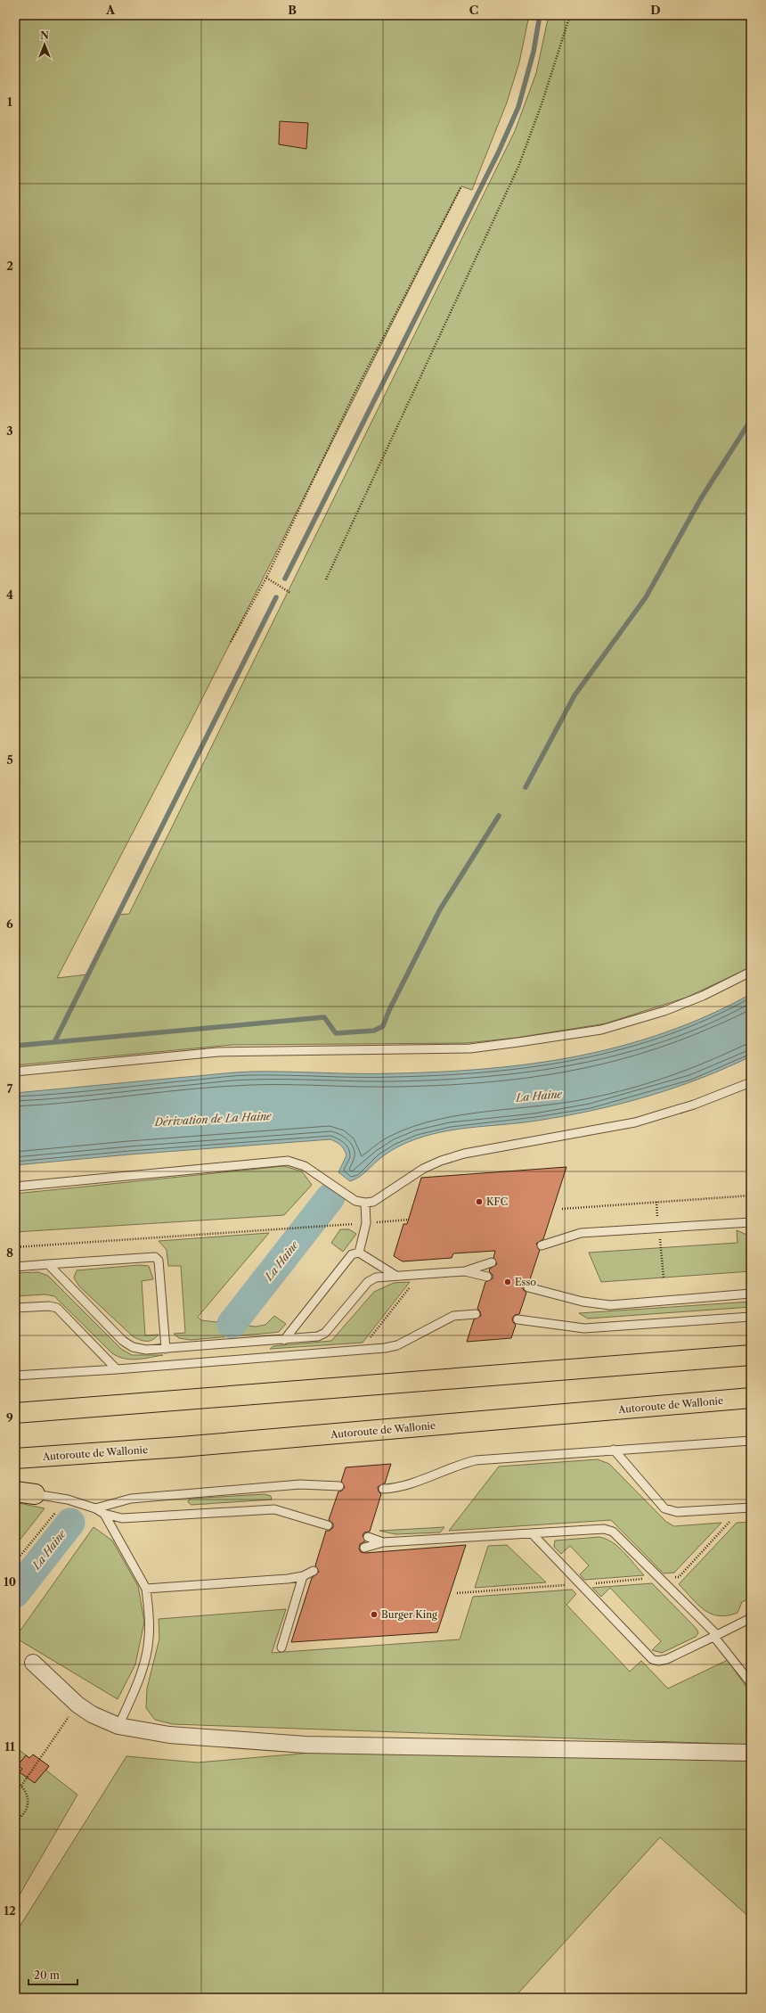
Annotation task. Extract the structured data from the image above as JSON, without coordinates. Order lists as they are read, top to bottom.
{
  "streets": {
    "highway": ["Autoroute de Wallonie"]
  },
  "water": ["La Haine", "Dérivation de La Haine"],
  "places": ["KFC", "Esso", "Burger King"],
  "scale_bar": "20 m",
  "north": "top",
  "grid": {
    "columns": [
      "A",
      "B",
      "C",
      "D"
    ],
    "rows": [
      "1",
      "2",
      "3",
      "4",
      "5",
      "6",
      "7",
      "8",
      "9",
      "10",
      "11",
      "12"
    ]
  }
}
